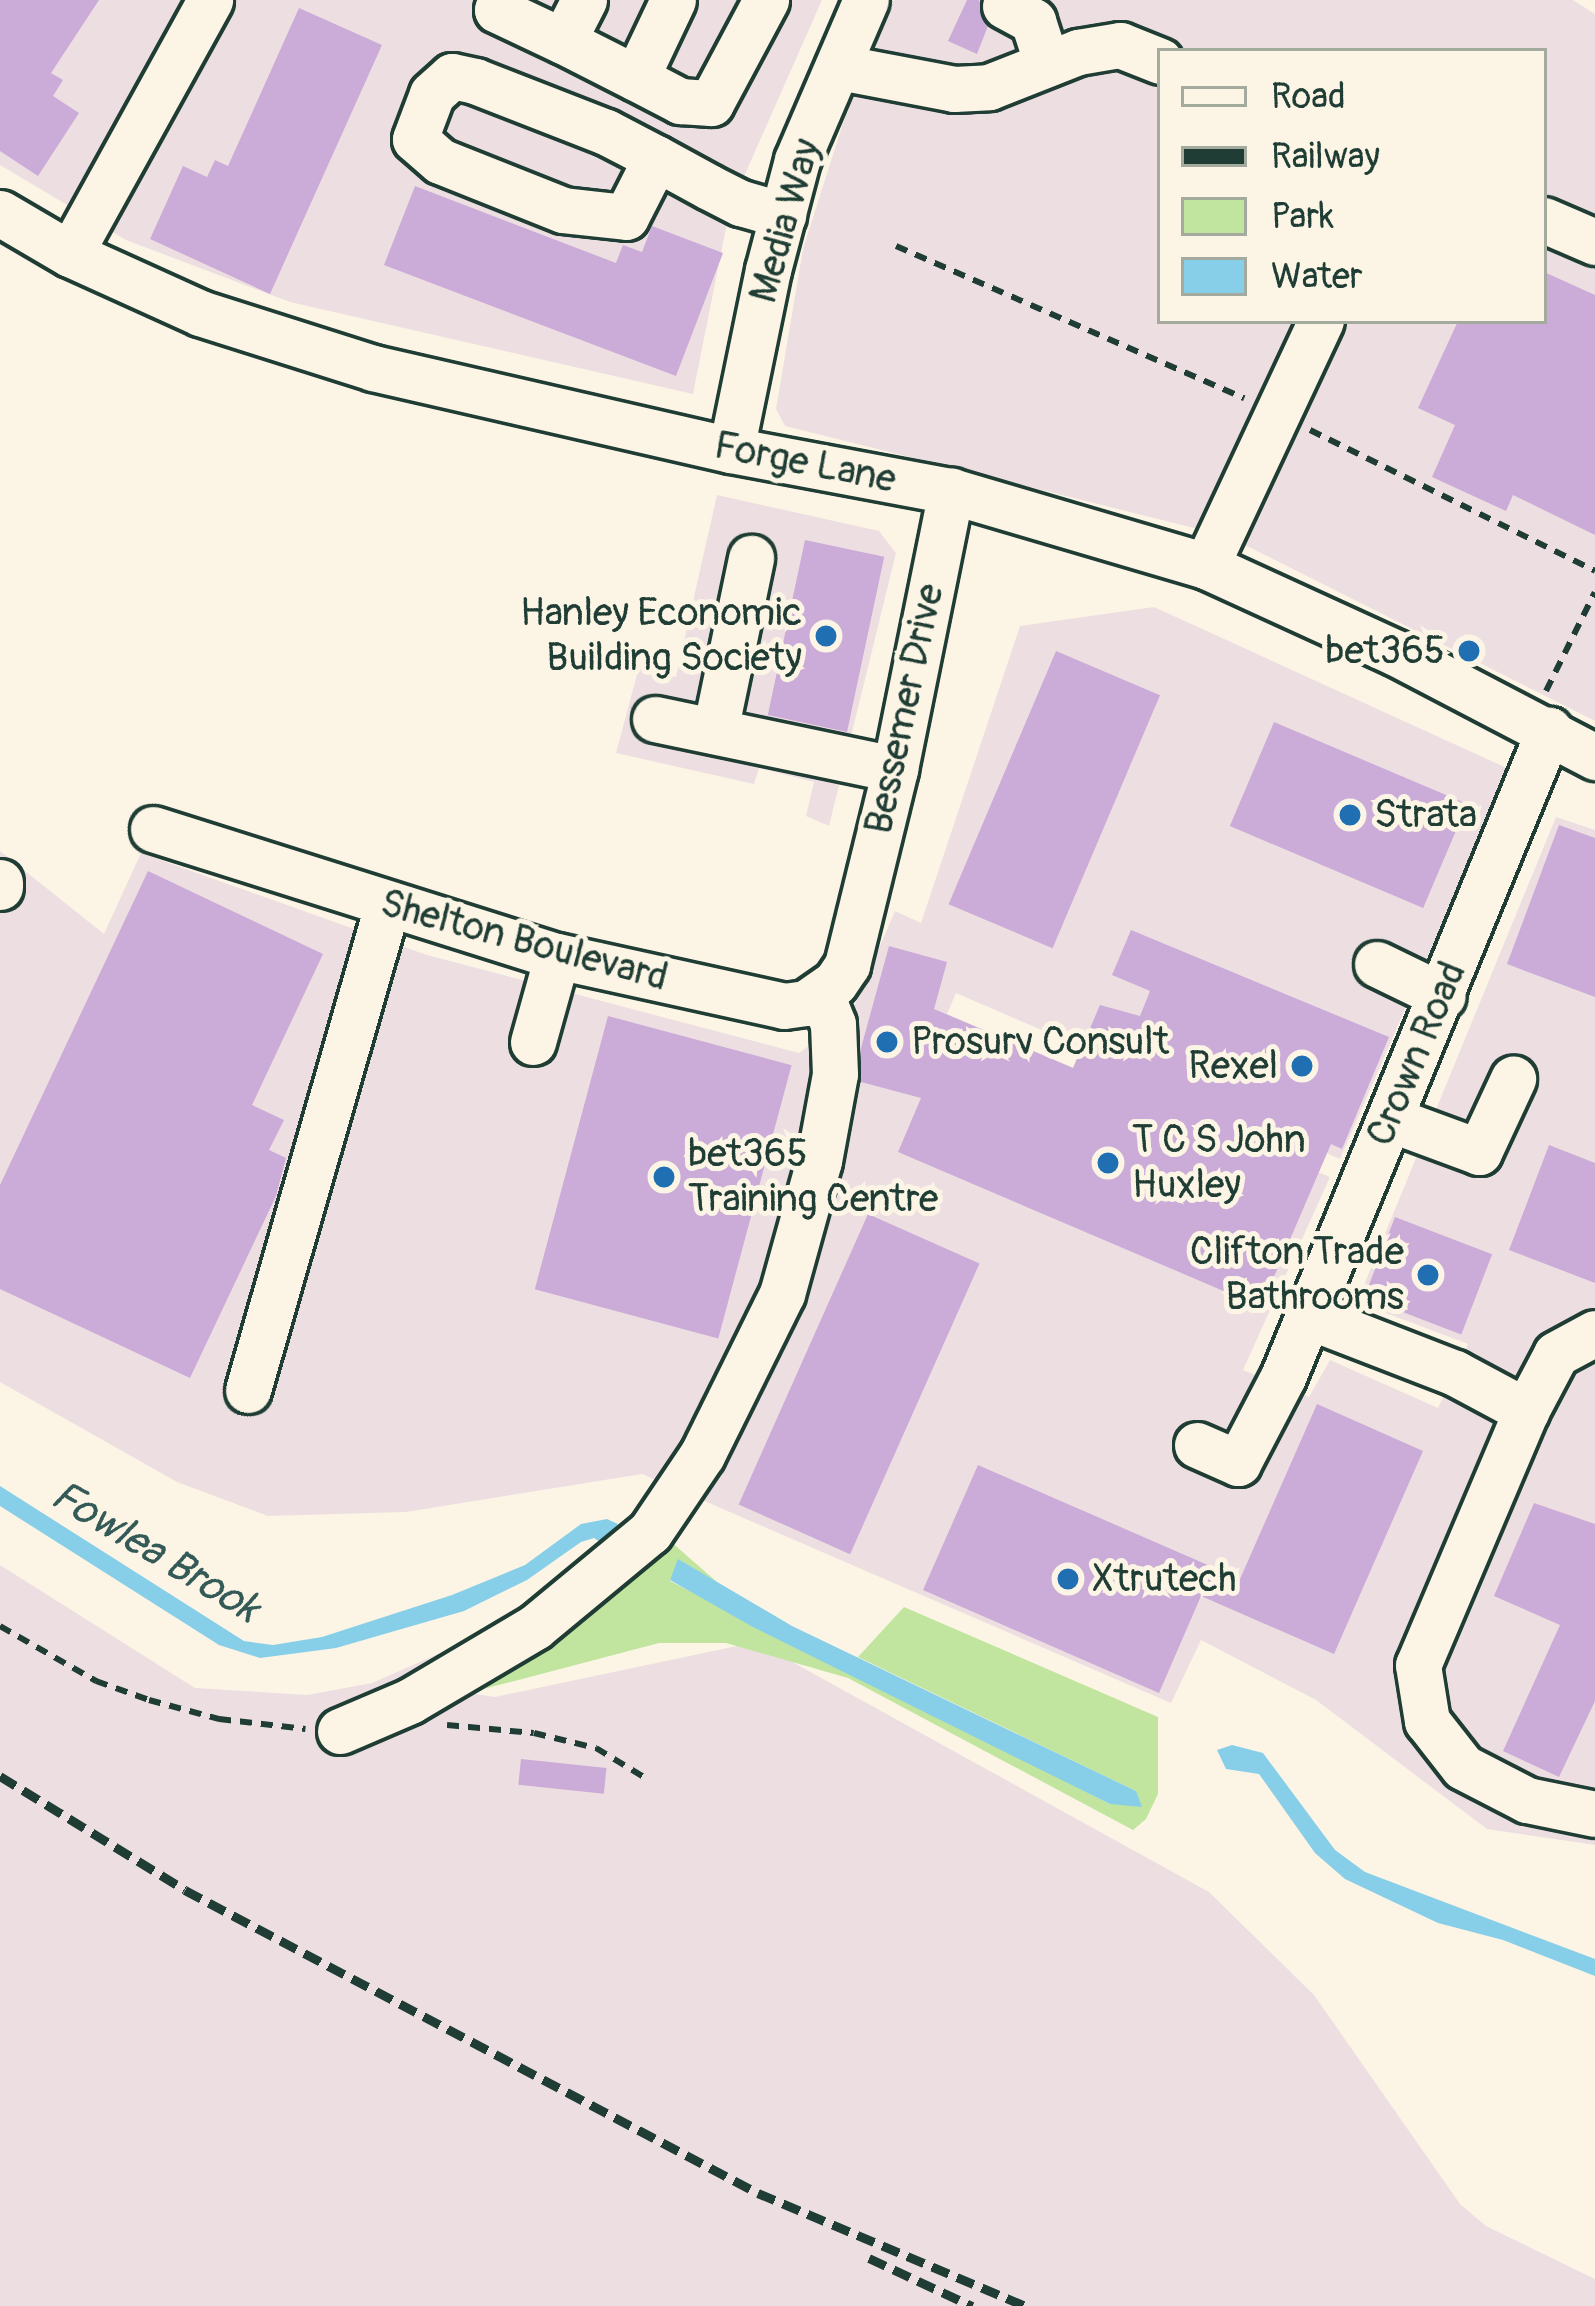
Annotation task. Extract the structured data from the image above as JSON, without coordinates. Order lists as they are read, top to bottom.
{
  "streets": {
    "street": [
      "Media Way",
      "Forge Lane",
      "Bessemer Drive",
      "Shelton Boulevard",
      "Crown Road"
    ]
  },
  "crossings": [
    ["Media Way", "Forge Lane"],
    ["Forge Lane", "Bessemer Drive"],
    ["Forge Lane", "Crown Road"],
    ["Bessemer Drive", "Shelton Boulevard"]
  ],
  "water": ["Fowlea Brook"],
  "places": [
    "Hanley Economic Building Society",
    "bet365",
    "Strata",
    "Prosurv Consult",
    "Rexel",
    "T C S John Huxley",
    "bet365 Training Centre",
    "Clifton Trade Bathrooms",
    "Xtrutech"
  ],
  "legend": [
    "Road",
    "Railway",
    "Park",
    "Water"
  ]
}
